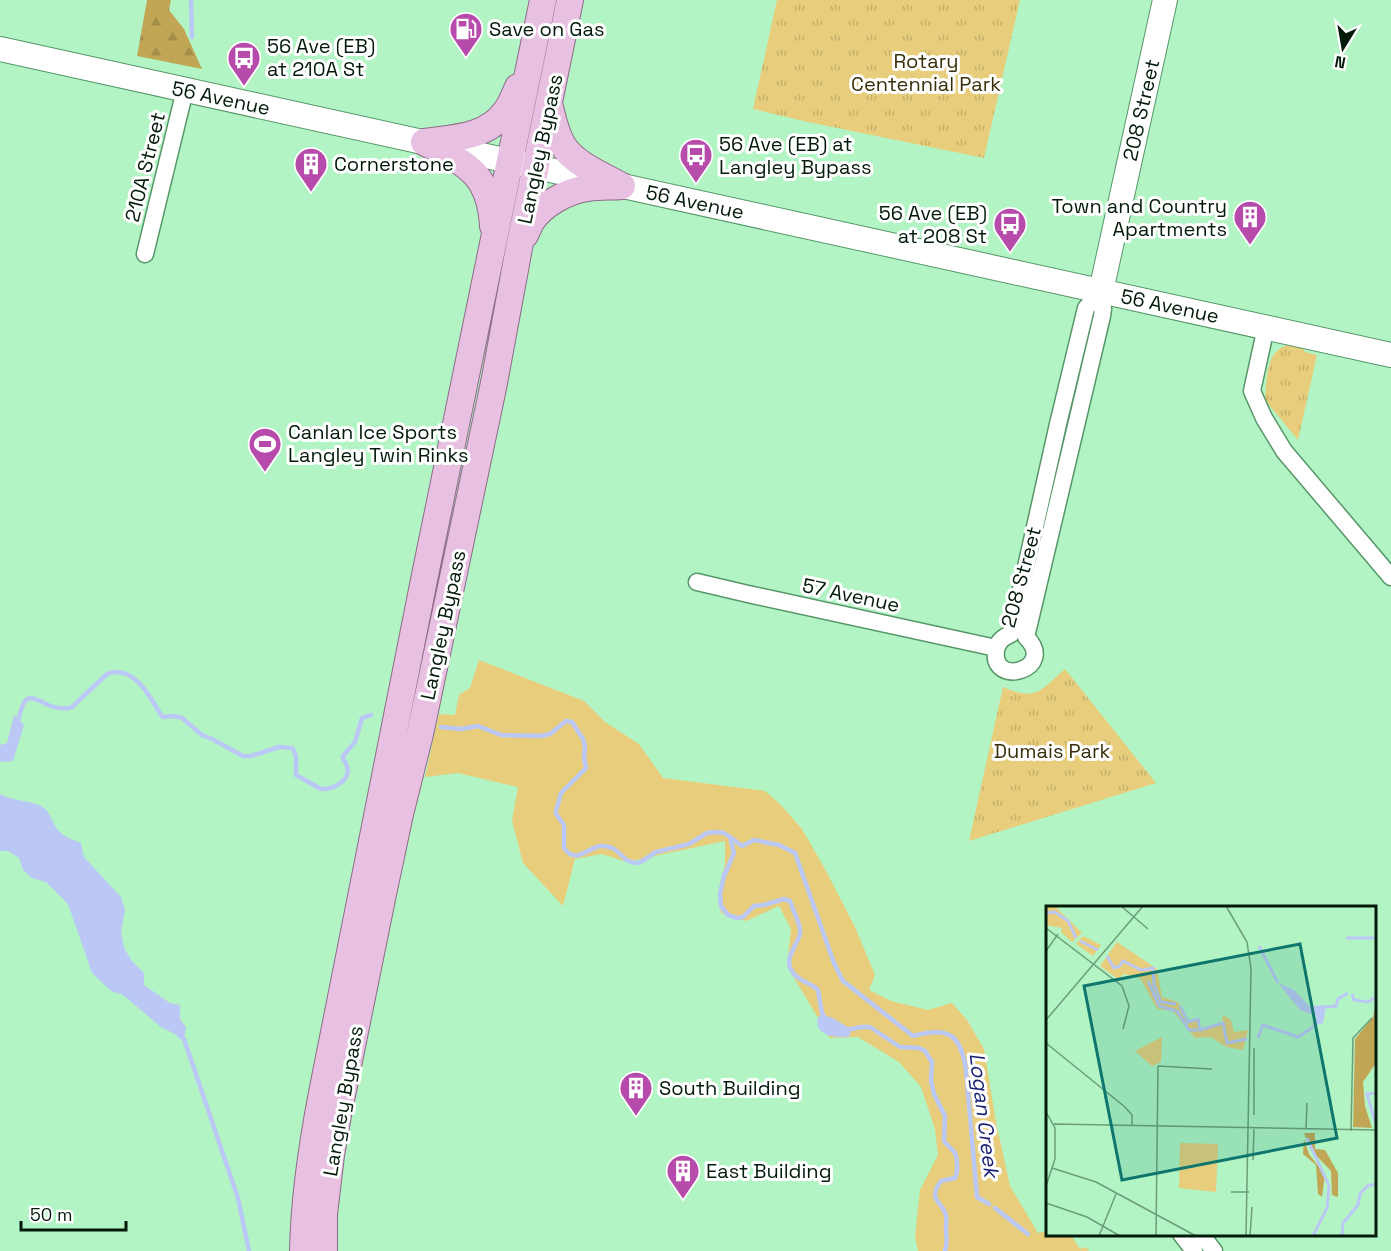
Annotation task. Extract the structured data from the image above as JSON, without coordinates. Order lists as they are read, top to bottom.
{
  "streets": {
    "main road": ["56 Avenue", "208 Street", "Langley Bypass"],
    "street": ["210A Street", "57 Avenue"]
  },
  "crossings": [
    ["56 Avenue", "208 Street"],
    ["56 Avenue", "Langley Bypass"],
    ["56 Avenue", "210A Street"],
    ["208 Street", "57 Avenue"]
  ],
  "water": ["Logan Creek"],
  "parks": ["Rotary Centennial Park", "Dumais Park"],
  "places": {
    "fuel station": ["Save on Gas"],
    "bus stop": ["56 Ave (EB) at 210A St", "56 Ave (EB) at Langley Bypass", "56 Ave (EB) at 208 St"],
    "building": [
      "Cornerstone",
      "Town and Country Apartments",
      "South Building",
      "East Building"
    ],
    "sports": ["Canlan Ice Sports Langley Twin Rinks"]
  },
  "scale_bar": "50 m",
  "north": "bottom"
}
